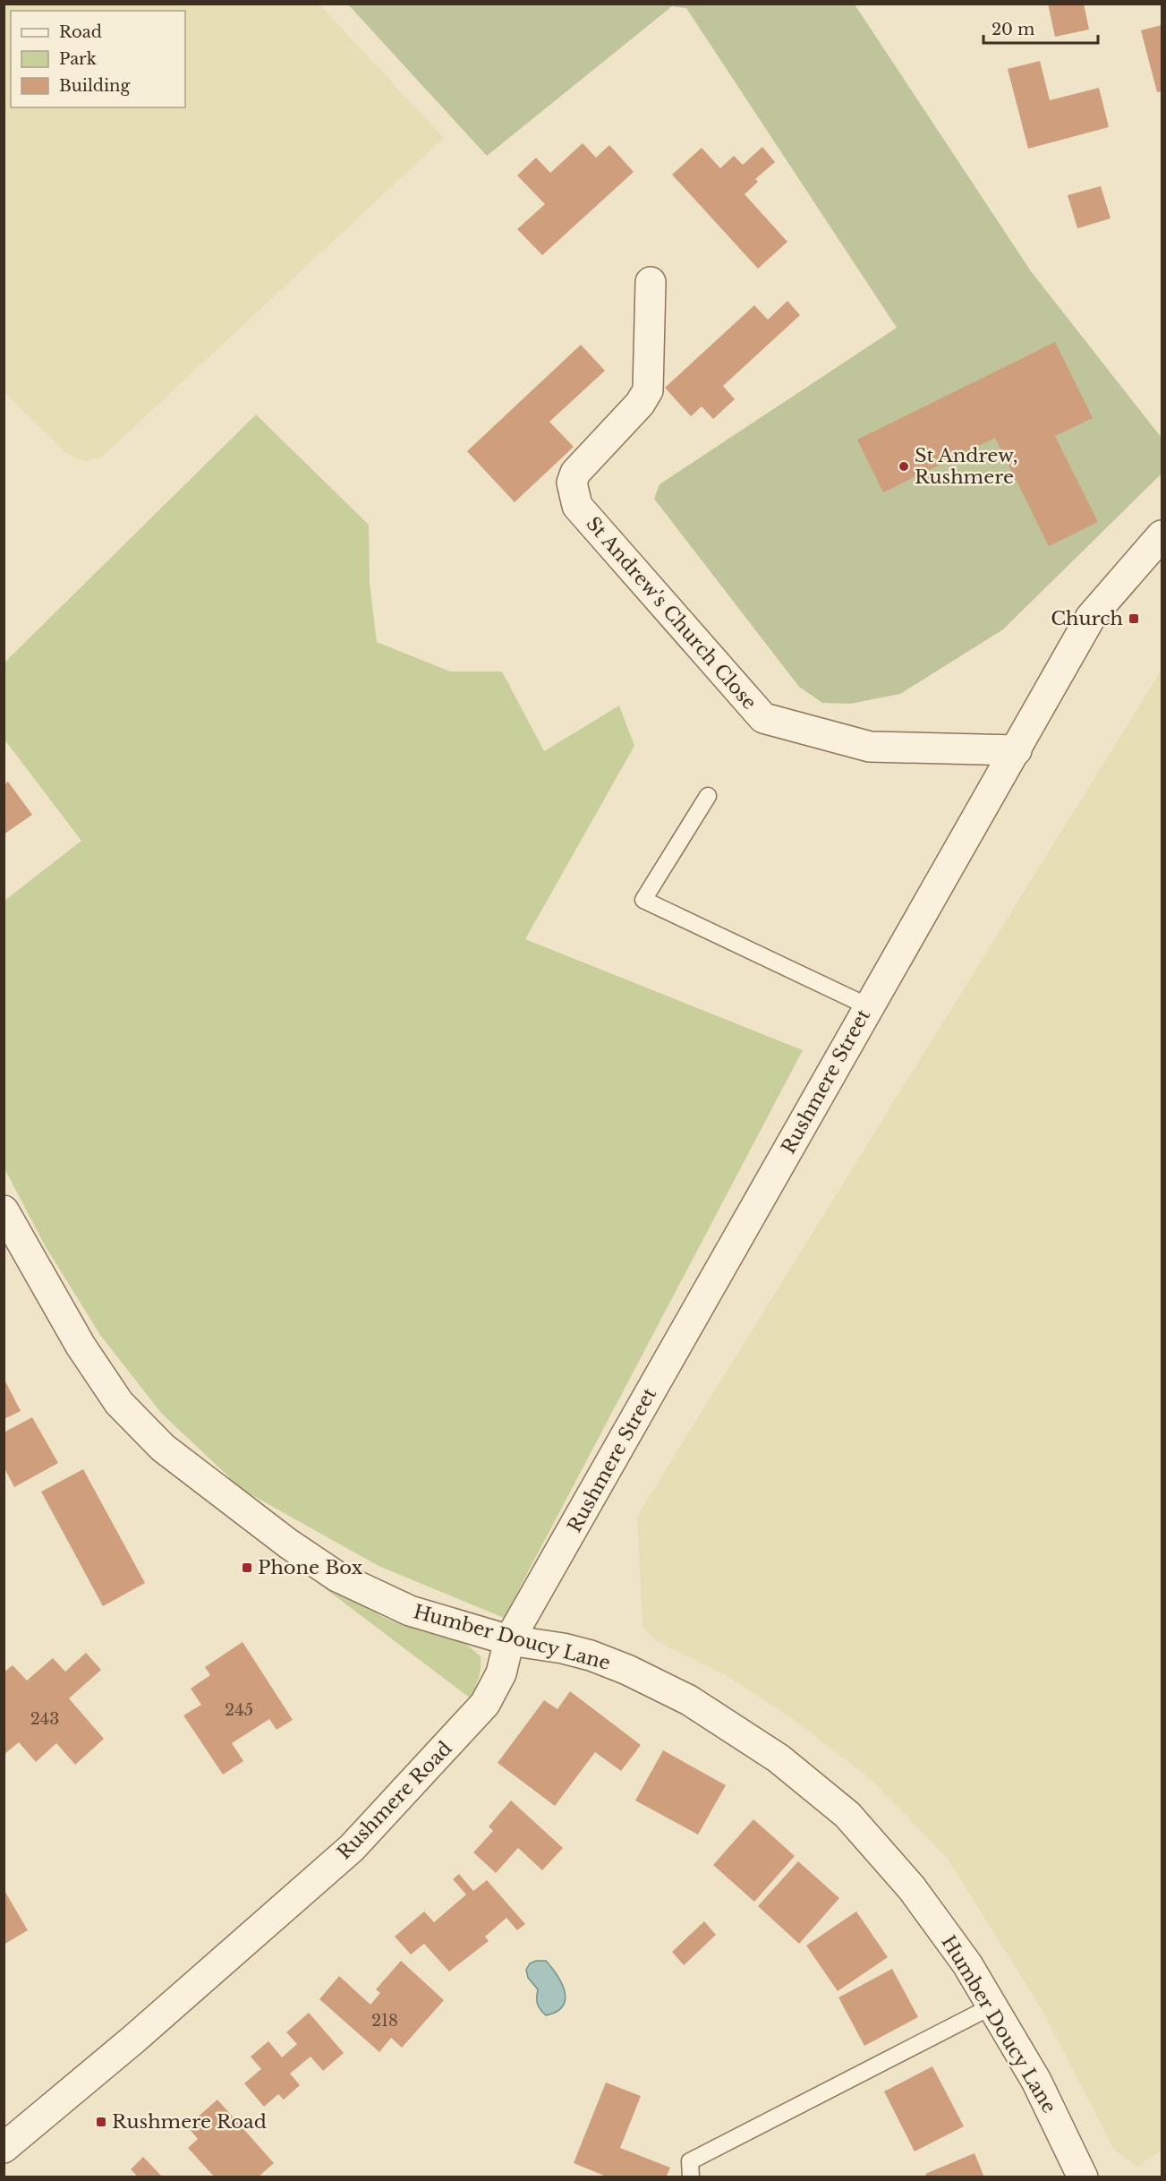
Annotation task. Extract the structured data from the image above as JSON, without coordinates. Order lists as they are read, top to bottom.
{
  "streets": {
    "street": [
      "St Andrew's Church Close",
      "Rushmere Street",
      "Humber Doucy Lane",
      "Rushmere Road"
    ]
  },
  "crossings": [
    ["St Andrew's Church Close", "Rushmere Street"],
    ["Rushmere Street", "Humber Doucy Lane"],
    ["Rushmere Street", "Rushmere Road"],
    ["Humber Doucy Lane", "Rushmere Road"]
  ],
  "places": {
    "other": ["St Andrew, Rushmere"],
    "transit": ["Church", "Phone Box", "Rushmere Road"]
  },
  "house_numbers": ["245", "243", "218"],
  "legend": ["Road", "Park", "Building"],
  "scale_bar": "20 m"
}
